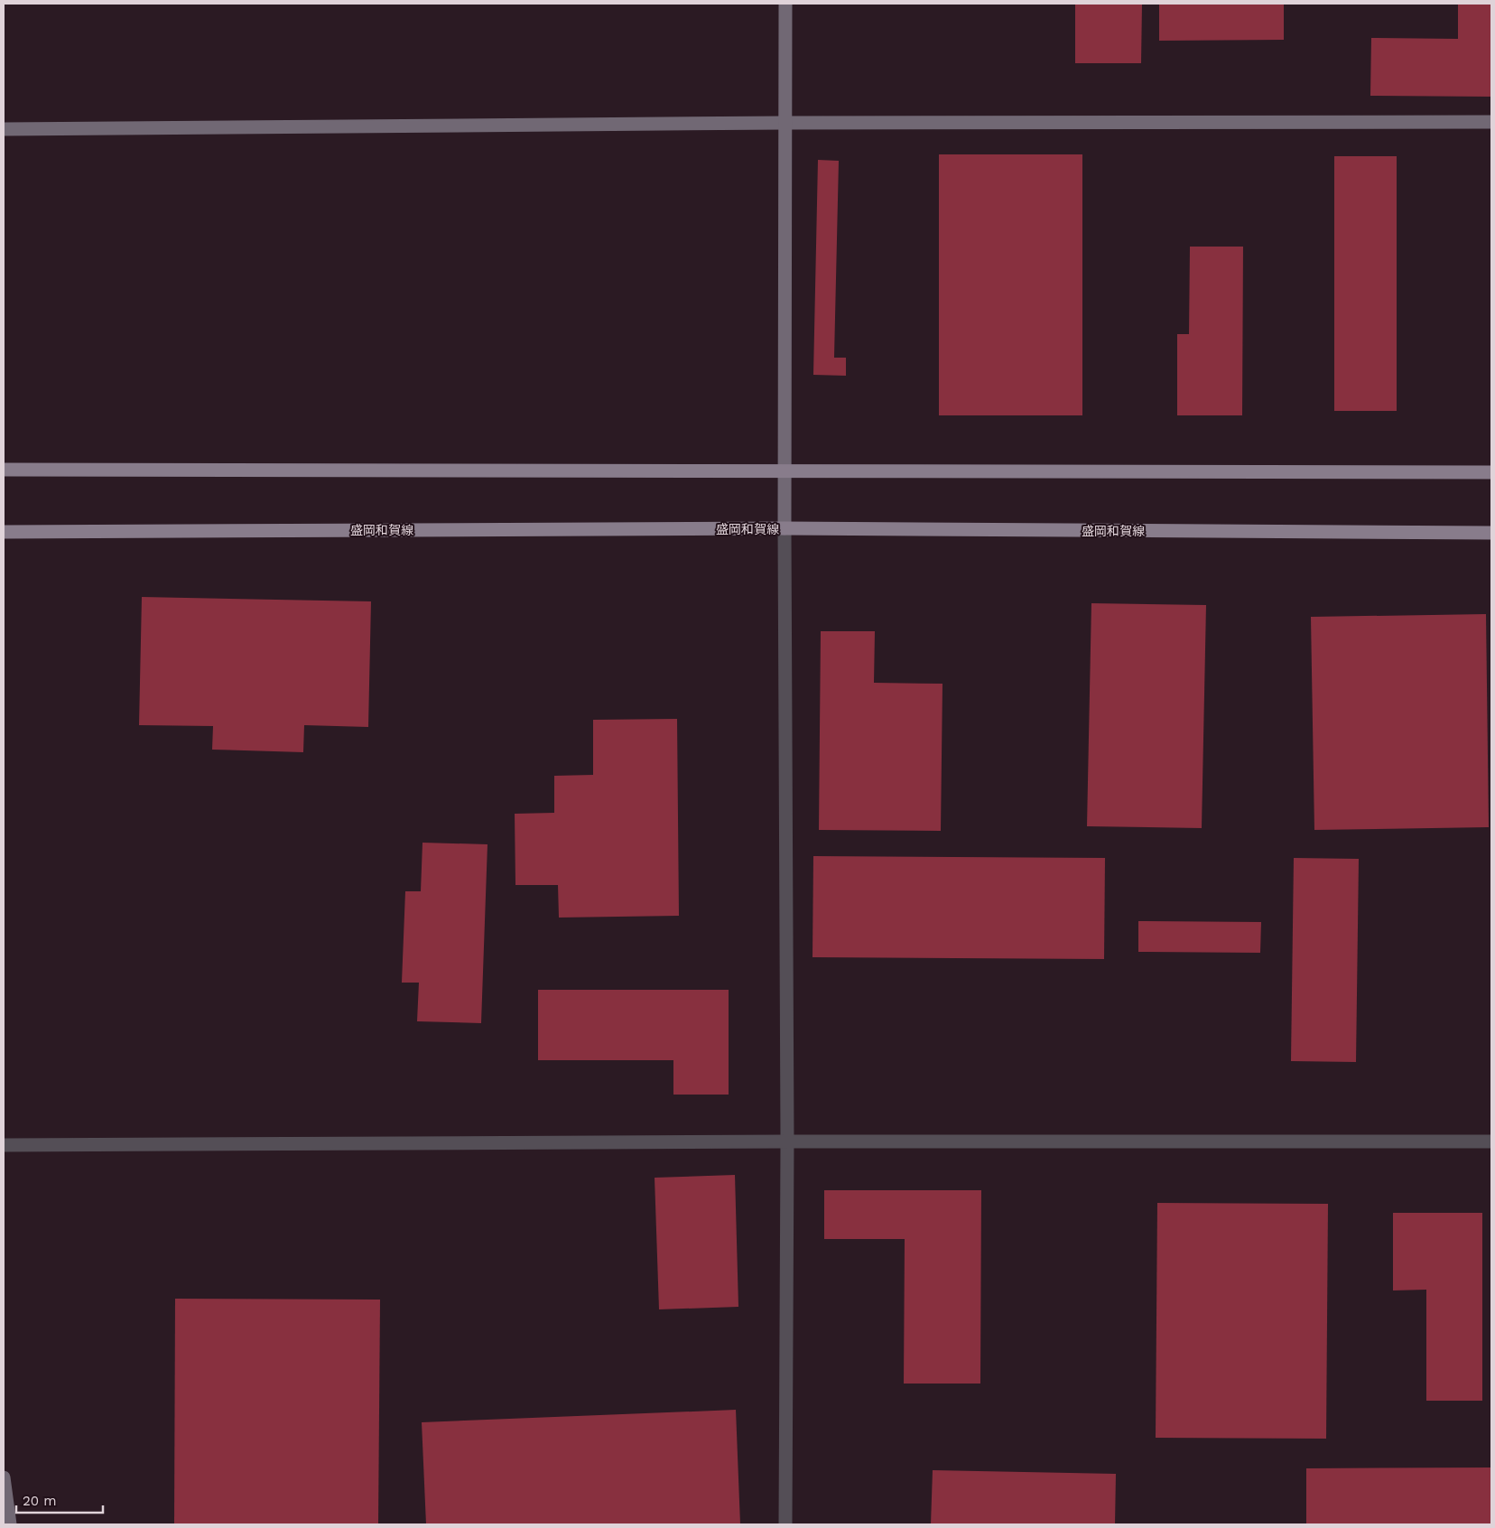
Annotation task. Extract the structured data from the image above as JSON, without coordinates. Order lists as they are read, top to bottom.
{
  "streets": {
    "main road": ["盛岡和賀線"]
  },
  "scale_bar": "20 m"
}
